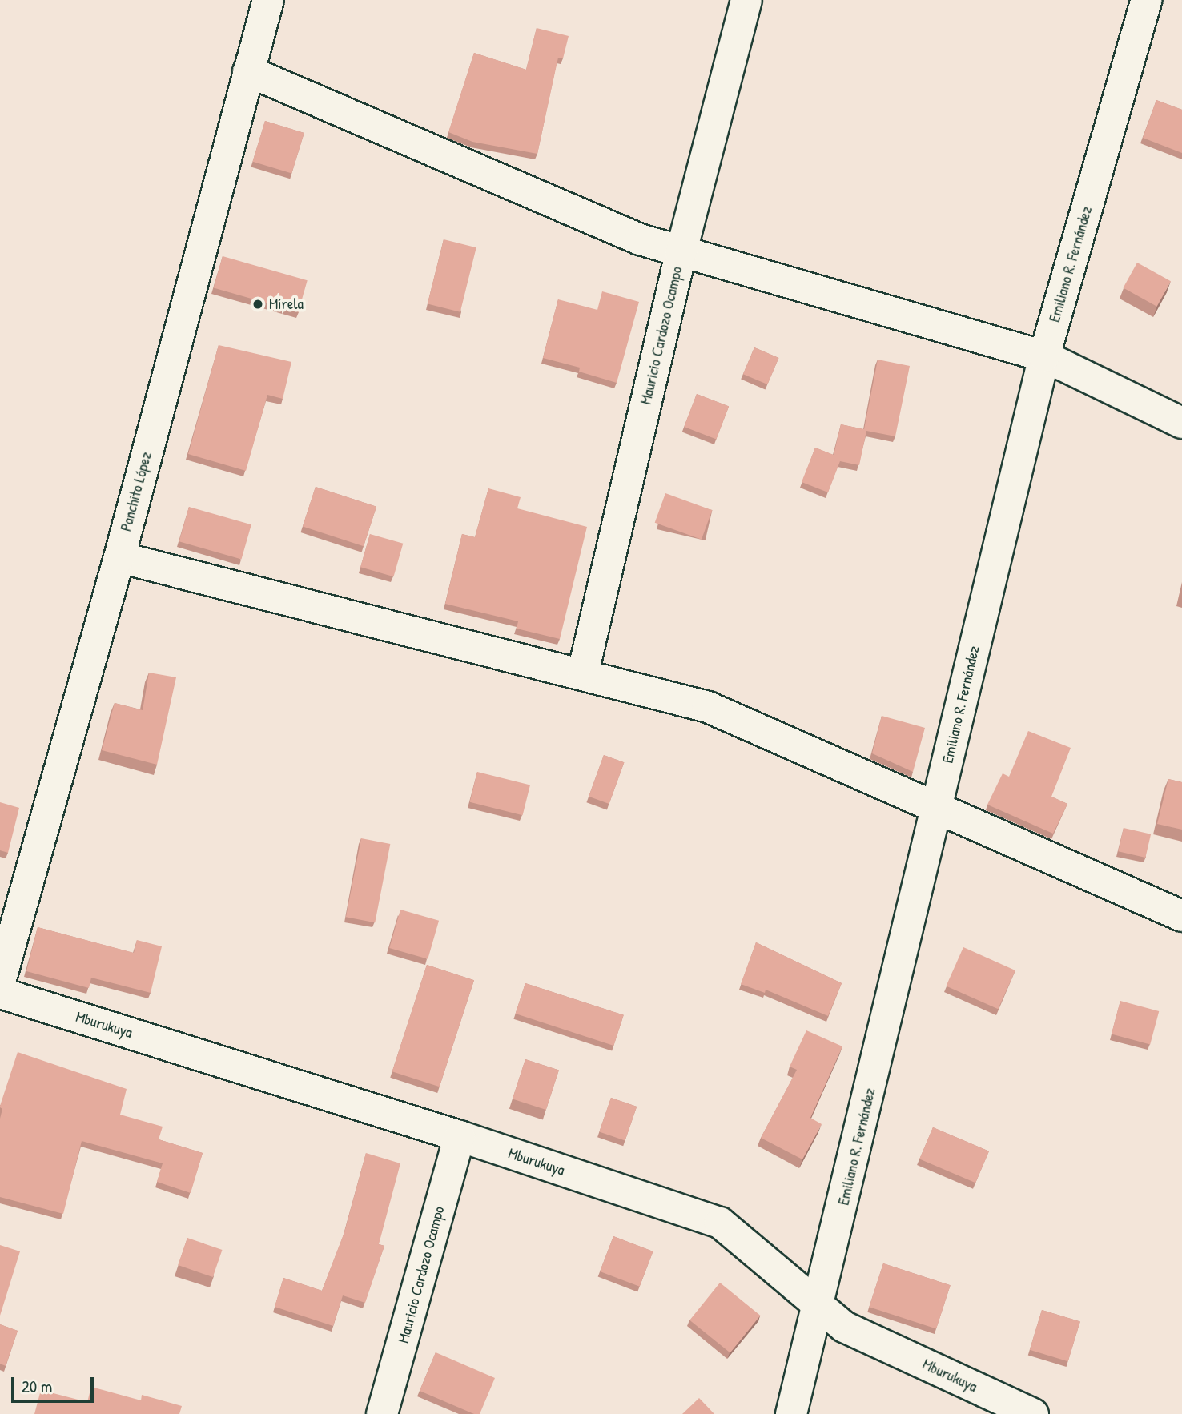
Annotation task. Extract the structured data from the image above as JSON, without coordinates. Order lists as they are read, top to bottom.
{
  "streets": {
    "street": [
      "Emiliano R. Fernández",
      "Mauricio Cardozo Ocampo",
      "Panchito López",
      "Mburukuya"
    ]
  },
  "crossings": [
    ["Emiliano R. Fernández", "Mburukuya"],
    ["Mauricio Cardozo Ocampo", "Mburukuya"]
  ],
  "places": ["Mírela"],
  "scale_bar": "20 m"
}
